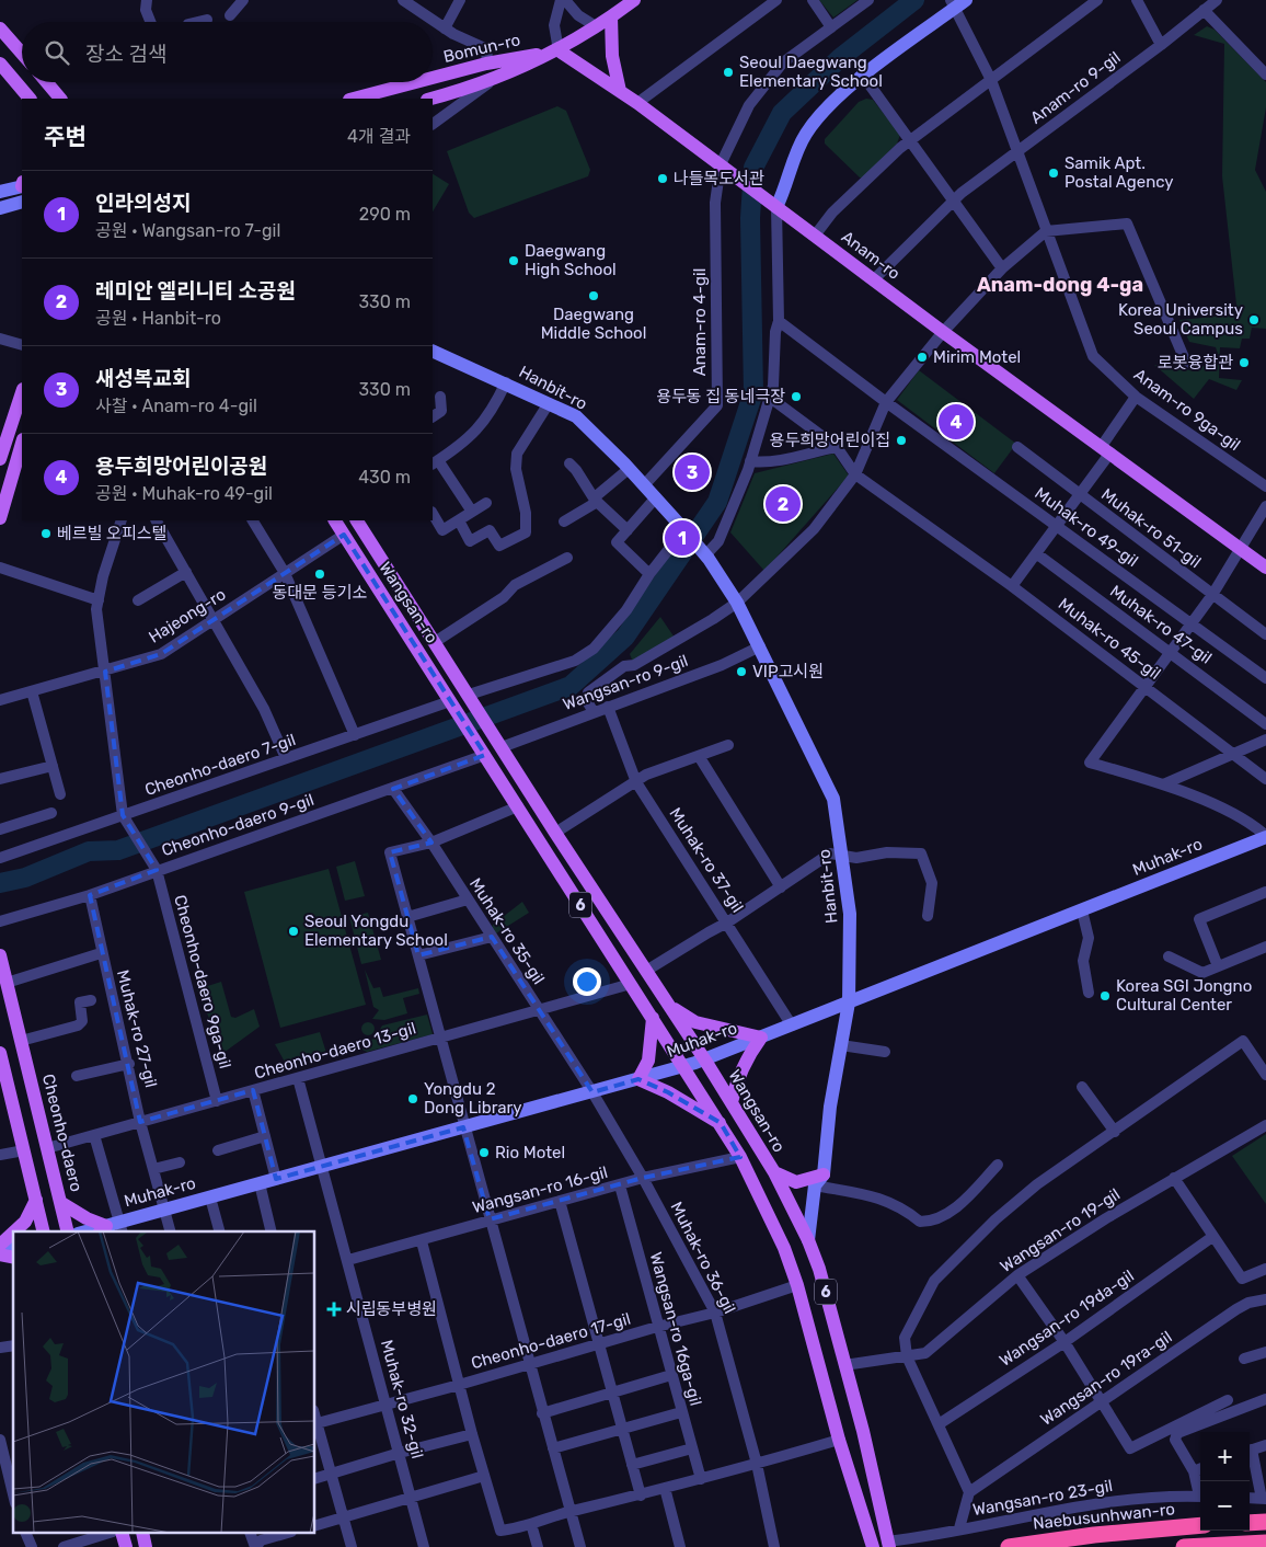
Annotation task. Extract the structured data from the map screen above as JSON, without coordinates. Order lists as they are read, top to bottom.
{
  "streets": {
    "highway": ["Naebusunhwan-ro"],
    "main road": [
      "Bomun-ro",
      "Anam-ro",
      "Hanbit-ro",
      "Wangsan-ro",
      "Muhak-ro",
      "6",
      "Cheonho-daero"
    ],
    "street": [
      "Anam-ro 9-gil",
      "Anam-ro 4-gil",
      "Anam-ro 9ga-gil",
      "Muhak-ro 49-gil",
      "Muhak-ro 51-gil",
      "Hajeong-ro",
      "Muhak-ro 47-gil",
      "Muhak-ro 45-gil",
      "Wangsan-ro 9-gil",
      "Cheonho-daero 7-gil",
      "Cheonho-daero 9-gil",
      "Muhak-ro 37-gil",
      "Muhak-ro 35-gil",
      "Cheonho-daero 9ga-gil",
      "Muhak-ro 27-gil",
      "Cheonho-daero 13-gil",
      "Wangsan-ro 16-gil",
      "Wangsan-ro 19-gil",
      "Muhak-ro 36-gil",
      "Wangsan-ro 19da-gil",
      "Wangsan-ro 16ga-gil",
      "Cheonho-daero 17-gil",
      "Wangsan-ro 19ra-gil",
      "Muhak-ro 32-gil",
      "Wangsan-ro 23-gil"
    ]
  },
  "crossings": [
    ["Anam-ro 9-gil", "Anam-ro"],
    ["Anam-ro 9-gil", "Anam-ro 9ga-gil"],
    ["Anam-ro", "Anam-ro 4-gil"],
    ["Anam-ro 4-gil", "Hanbit-ro"],
    ["Hanbit-ro", "Wangsan-ro"],
    ["Hanbit-ro", "Wangsan-ro 9-gil"],
    ["Hanbit-ro", "Muhak-ro"],
    ["Wangsan-ro", "Hajeong-ro"],
    ["Wangsan-ro", "Wangsan-ro 9-gil"],
    ["Wangsan-ro", "Cheonho-daero 7-gil"],
    ["Wangsan-ro", "Muhak-ro"],
    ["Wangsan-ro", "6"],
    ["Wangsan-ro", "Wangsan-ro 19-gil"],
    ["Wangsan-ro", "Wangsan-ro 23-gil"],
    ["Wangsan-ro 9-gil", "Muhak-ro 37-gil"],
    ["Wangsan-ro 9-gil", "6"],
    ["Cheonho-daero 7-gil", "6"],
    ["Cheonho-daero 7-gil", "Cheonho-daero 9ga-gil"],
    ["Cheonho-daero 9-gil", "6"],
    ["Cheonho-daero 9-gil", "Muhak-ro 35-gil"],
    ["Cheonho-daero 9-gil", "Cheonho-daero 9ga-gil"],
    ["Cheonho-daero 9-gil", "Muhak-ro 27-gil"],
    ["Muhak-ro", "Muhak-ro 37-gil"],
    ["Muhak-ro", "6"],
    ["Muhak-ro", "Muhak-ro 35-gil"],
    ["Muhak-ro", "Muhak-ro 27-gil"],
    ["Muhak-ro", "Cheonho-daero 13-gil"],
    ["Muhak-ro", "Muhak-ro 36-gil"],
    ["Muhak-ro", "Muhak-ro 32-gil"],
    ["6", "Cheonho-daero 13-gil"],
    ["6", "Wangsan-ro 16-gil"],
    ["6", "Cheonho-daero 17-gil"],
    ["Muhak-ro 35-gil", "Cheonho-daero 13-gil"],
    ["Muhak-ro 35-gil", "Muhak-ro 36-gil"],
    ["Cheonho-daero 9ga-gil", "Cheonho-daero 13-gil"],
    ["Muhak-ro 27-gil", "Cheonho-daero 13-gil"],
    ["Muhak-ro 27-gil", "Cheonho-daero"],
    ["Cheonho-daero 13-gil", "Cheonho-daero"],
    ["Wangsan-ro 16-gil", "Muhak-ro 36-gil"],
    ["Wangsan-ro 16-gil", "Wangsan-ro 16ga-gil"],
    ["Wangsan-ro 16-gil", "Muhak-ro 32-gil"],
    ["Muhak-ro 36-gil", "Cheonho-daero 17-gil"],
    ["Wangsan-ro 16ga-gil", "Cheonho-daero 17-gil"],
    ["Cheonho-daero 17-gil", "Muhak-ro 32-gil"]
  ],
  "districts": ["Anam-dong 4-ga"],
  "places": {
    "other": [
      "Seoul Daegwang Elementary School",
      "Samik Apt. Postal Agency",
      "나들목도서관",
      "Daegwang High School",
      "Daegwang Middle School",
      "Korea University Seoul Campus",
      "Mirim Motel",
      "로봇융합관",
      "용두동 집 동네극장",
      "용두희망어린이집",
      "베르빌 오피스텔",
      "동대문 등기소",
      "VIP고시원",
      "Seoul Yongdu Elementary School",
      "Korea SGI Jongno Cultural Center",
      "Yongdu 2 Dong Library",
      "Rio Motel"
    ],
    "health": ["시립동부병원"]
  },
  "page": {
    "search": "장소 검색",
    "heading": ["주변", "4개 결과"],
    "list": [
      {
        "mark": "1",
        "name": "인라의성지",
        "note": "공원 · Wangsan-ro 7-gil",
        "value": "290 m"
      },
      {
        "mark": "2",
        "name": "레미안 엘리니티 소공원",
        "note": "공원 · Hanbit-ro",
        "value": "330 m"
      },
      {
        "mark": "3",
        "name": "새성복교회",
        "note": "사찰 · Anam-ro 4-gil",
        "value": "330 m"
      },
      {
        "mark": "4",
        "name": "용두희망어린이공원",
        "note": "공원 · Muhak-ro 49-gil",
        "value": "430 m"
      }
    ],
    "pins": [
      "4",
      "3",
      "2",
      "1"
    ],
    "map_buttons": ["+", "−"]
  }
}
